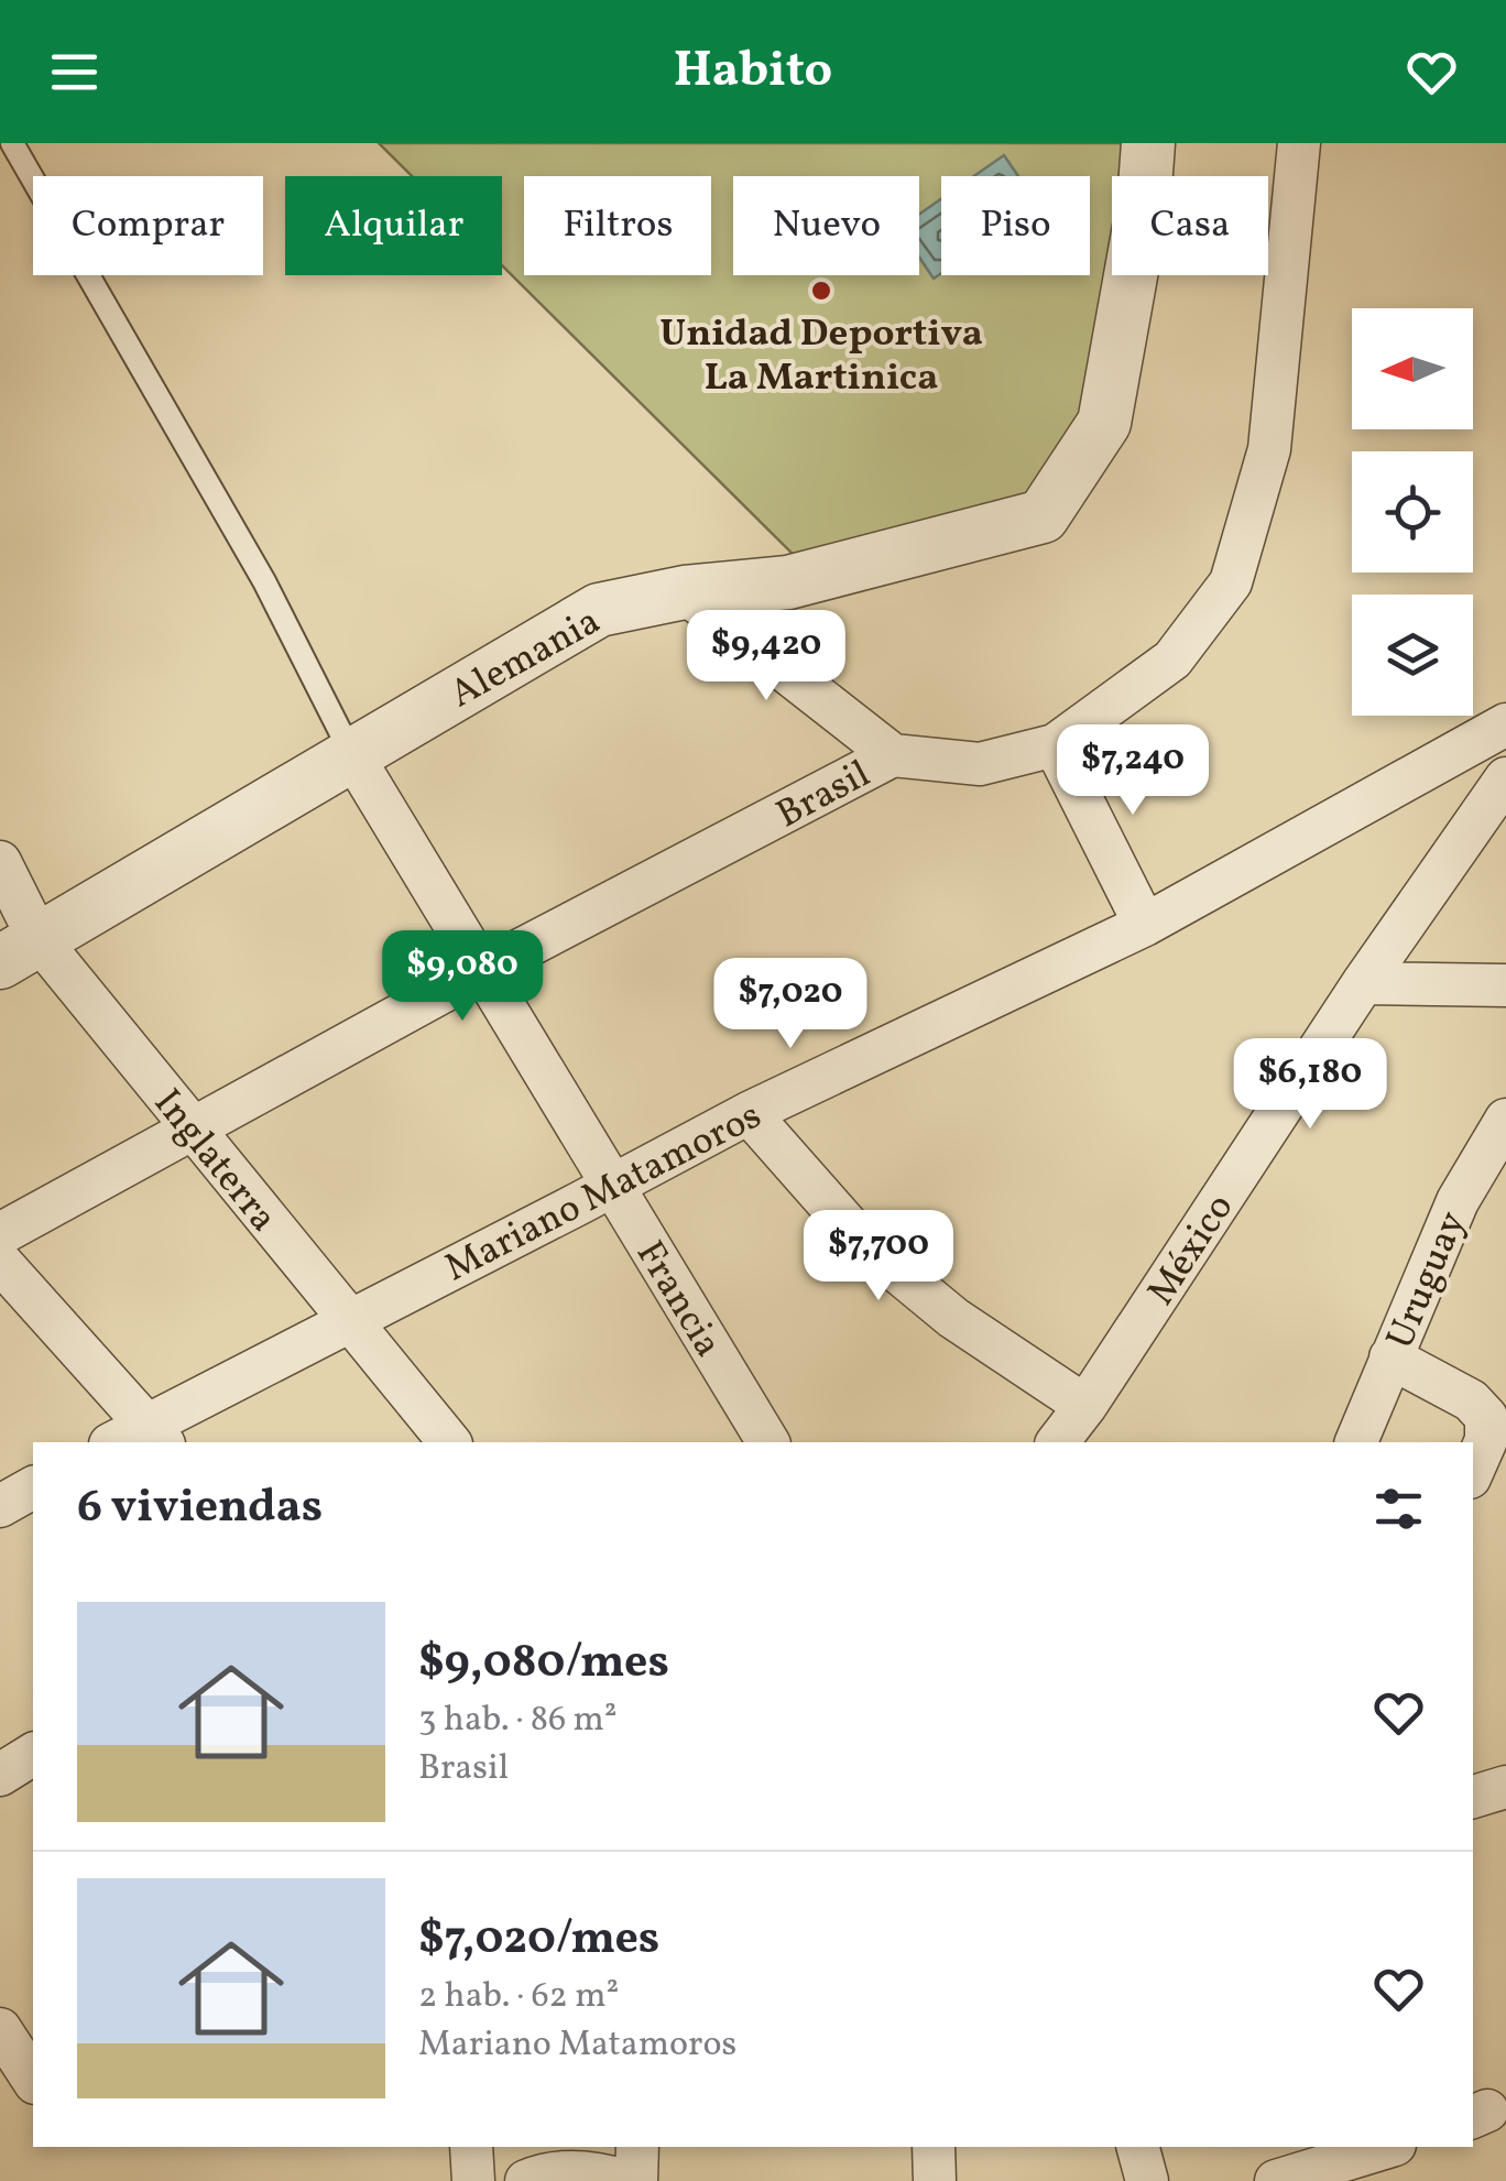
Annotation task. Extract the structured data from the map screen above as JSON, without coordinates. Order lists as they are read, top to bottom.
{
  "streets": {
    "street": [
      "Alemania",
      "Brasil",
      "Inglaterra",
      "Mariano Matamoros",
      "México",
      "Uruguay",
      "Francia"
    ]
  },
  "crossings": [
    ["Alemania", "Inglaterra"],
    ["Alemania", "Francia"],
    ["Brasil", "Inglaterra"],
    ["Brasil", "Francia"],
    ["Inglaterra", "Mariano Matamoros"],
    ["Mariano Matamoros", "Francia"]
  ],
  "places": ["Unidad Deportiva La Martinica"],
  "north": "left",
  "page": {
    "header": "Habito",
    "chip": [
      "Comprar",
      "Alquilar",
      "Filtros",
      "Nuevo",
      "Piso",
      "Casa"
    ],
    "price": [
      "$9,420",
      "$7,240",
      "$9,080",
      "$7,020",
      "$6,180",
      "$7,700"
    ],
    "heading": "6 viviendas",
    "list": [
      {
        "name": "$9,080/mes",
        "note": "3 hab. · 86 m² · Brasil"
      },
      {
        "name": "$7,020/mes",
        "note": "2 hab. · 62 m² · Mariano Matamoros"
      }
    ]
  }
}
